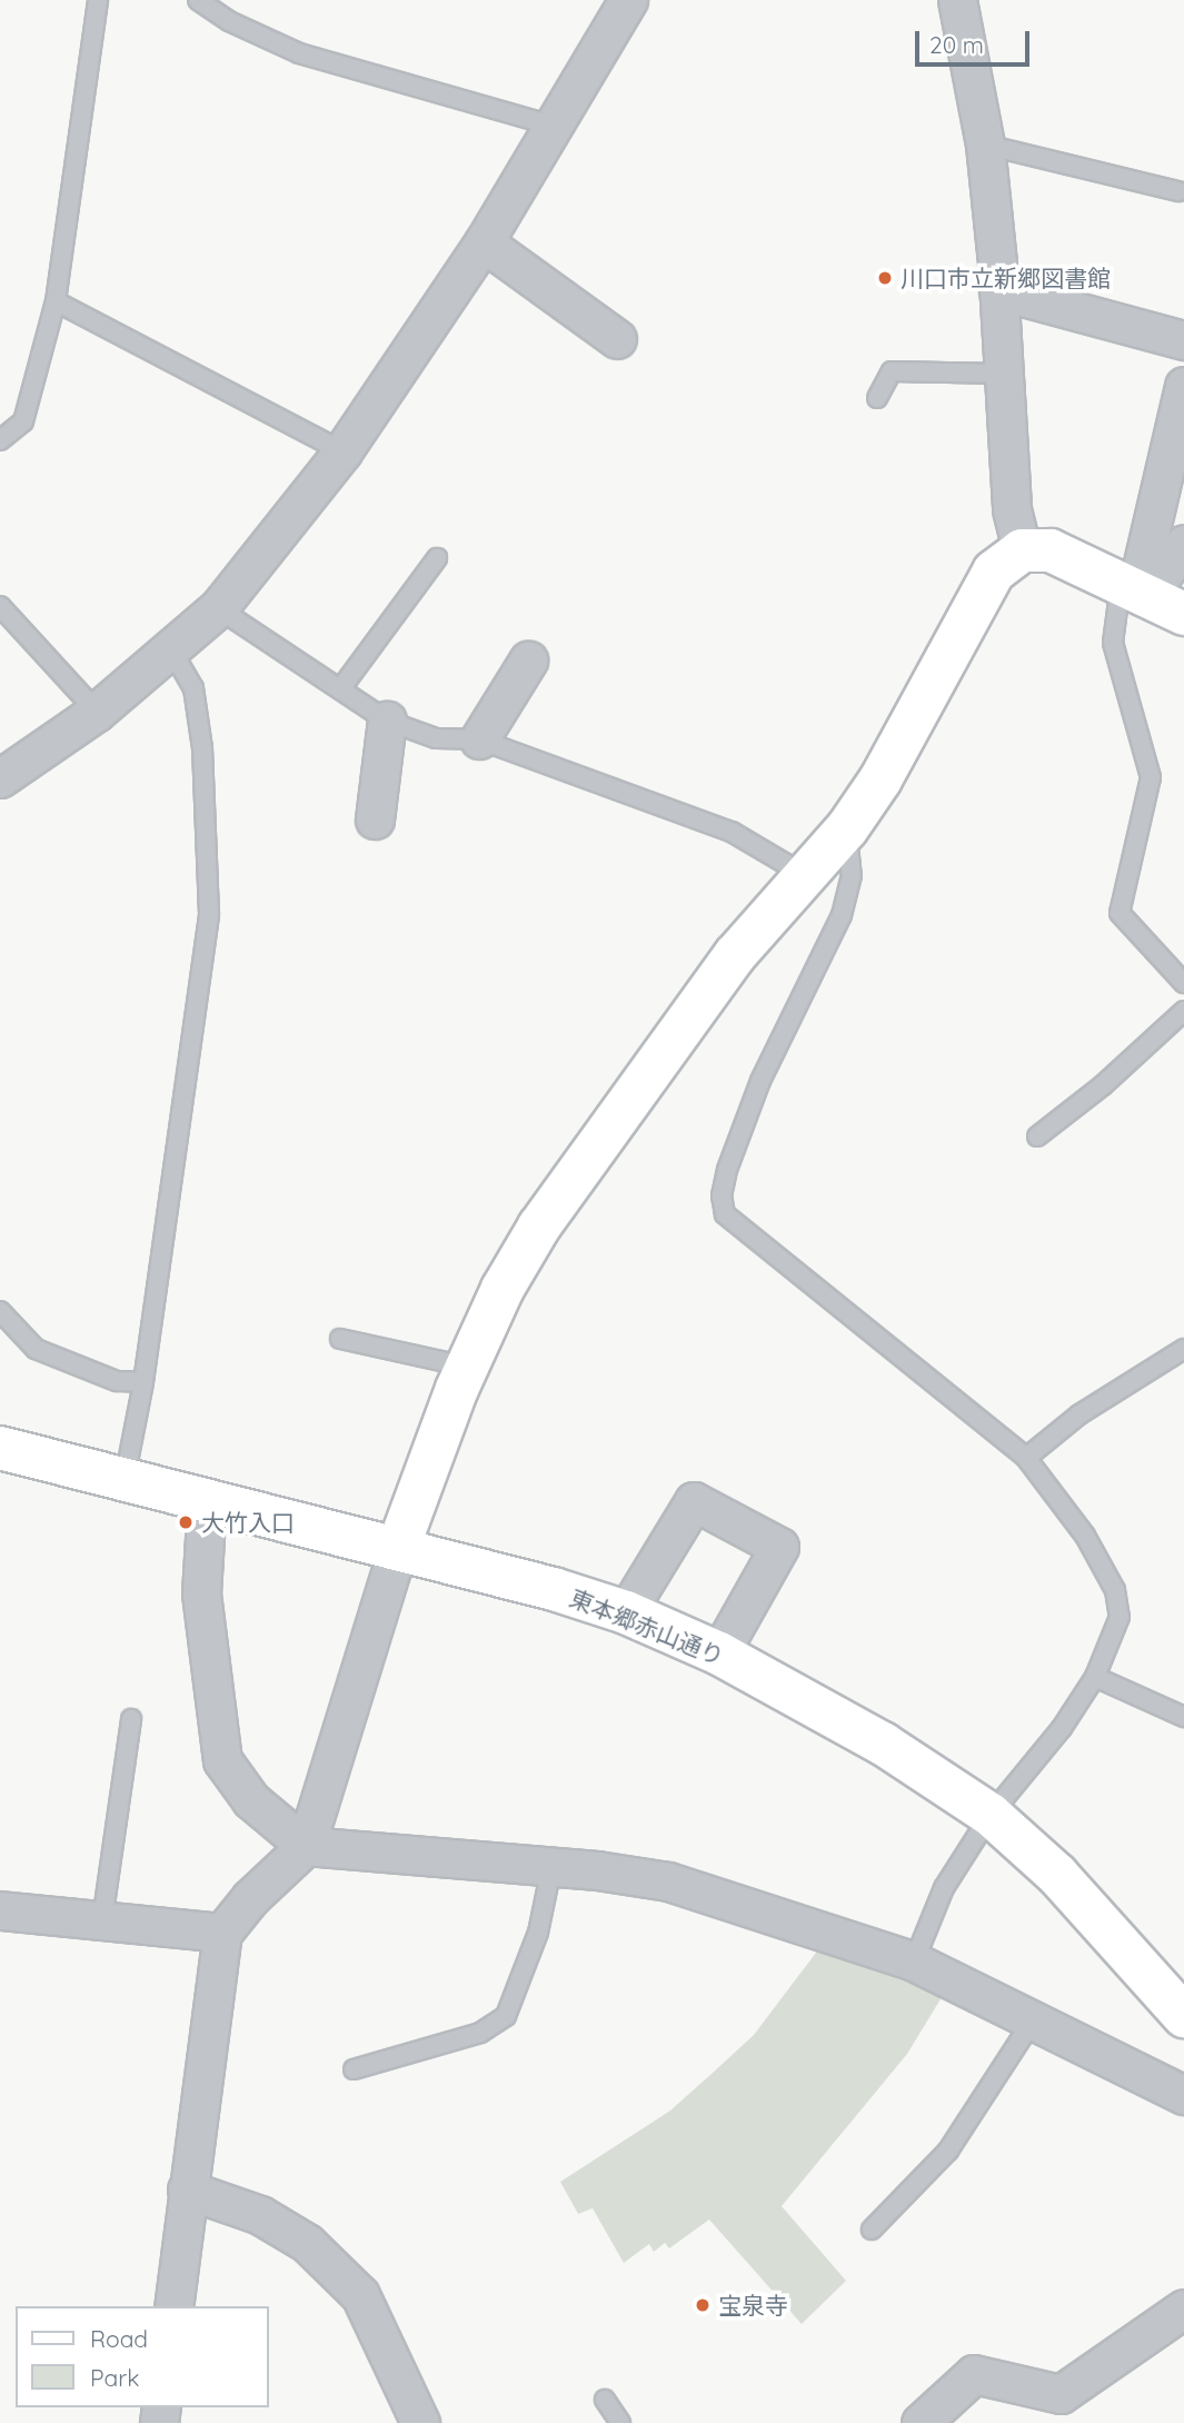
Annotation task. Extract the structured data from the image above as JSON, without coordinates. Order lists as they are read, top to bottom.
{
  "streets": {
    "street": ["東本郷赤山通り"]
  },
  "places": ["川口市立新郷図書館", "大竹入口", "宝泉寺"],
  "legend": ["Road", "Park"],
  "scale_bar": "20 m"
}
